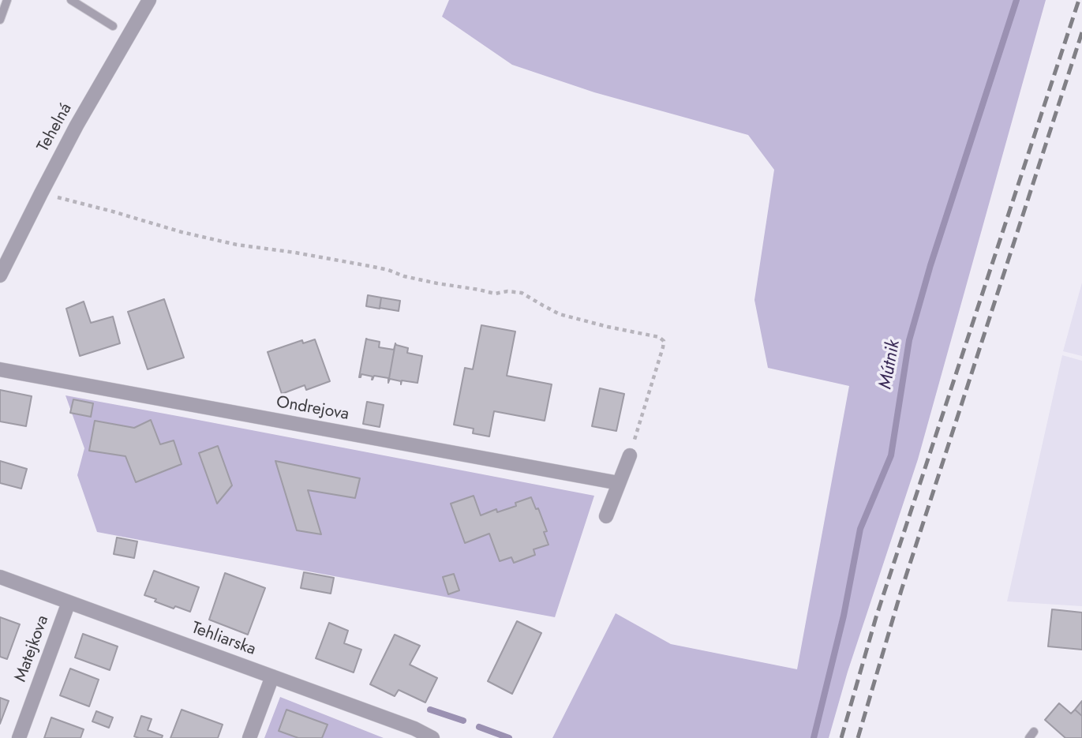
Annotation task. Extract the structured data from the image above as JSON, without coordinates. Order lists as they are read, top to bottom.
{
  "streets": {
    "street": [
      "Tehelná",
      "Ondrejova",
      "Tehliarska",
      "Matejkova"
    ]
  },
  "crossings": [
    ["Tehliarska", "Matejkova"]
  ],
  "water": ["Mútnik"]
}
